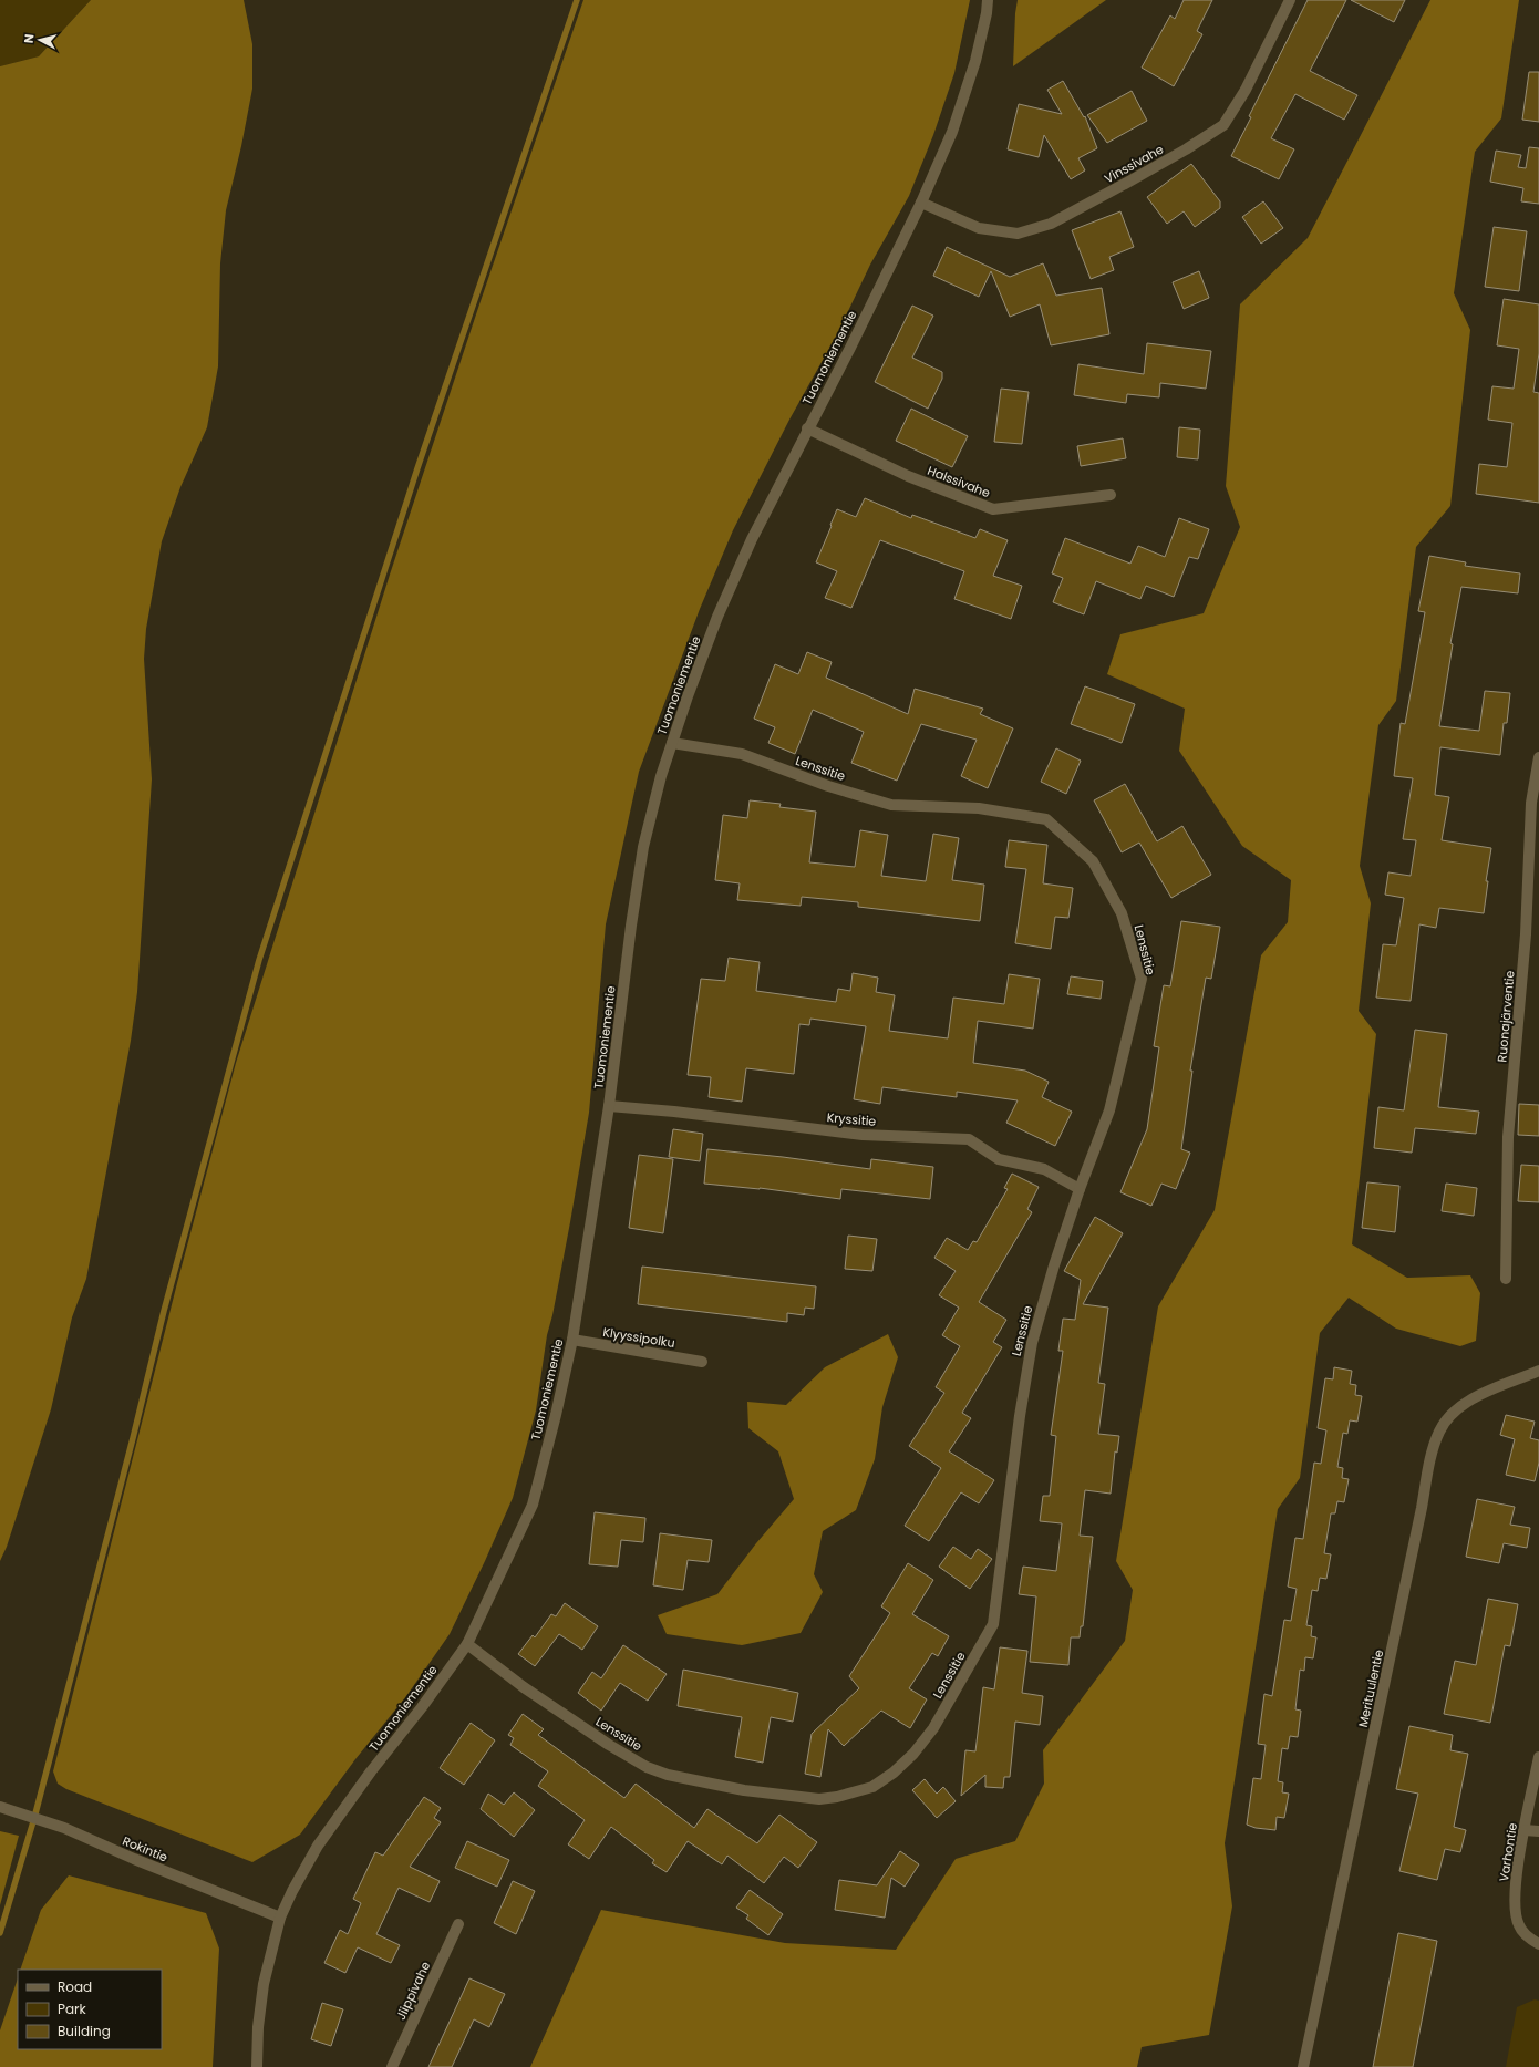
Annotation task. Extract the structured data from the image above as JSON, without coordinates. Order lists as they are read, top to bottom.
{
  "streets": {
    "street": [
      "Vinssivahe",
      "Tuomoniementie",
      "Halssivahe",
      "Lenssitie",
      "Ruonajärventie",
      "Kryssitie",
      "Klyyssipolku",
      "Merituulentie",
      "Rokintie",
      "Varhontie",
      "Jiippivahe"
    ]
  },
  "crossings": [
    ["Vinssivahe", "Tuomoniementie"],
    ["Tuomoniementie", "Halssivahe"],
    ["Tuomoniementie", "Lenssitie"],
    ["Tuomoniementie", "Kryssitie"],
    ["Tuomoniementie", "Klyyssipolku"],
    ["Tuomoniementie", "Rokintie"],
    ["Lenssitie", "Kryssitie"]
  ],
  "legend": ["Road", "Park", "Building"],
  "north": "left"
}
